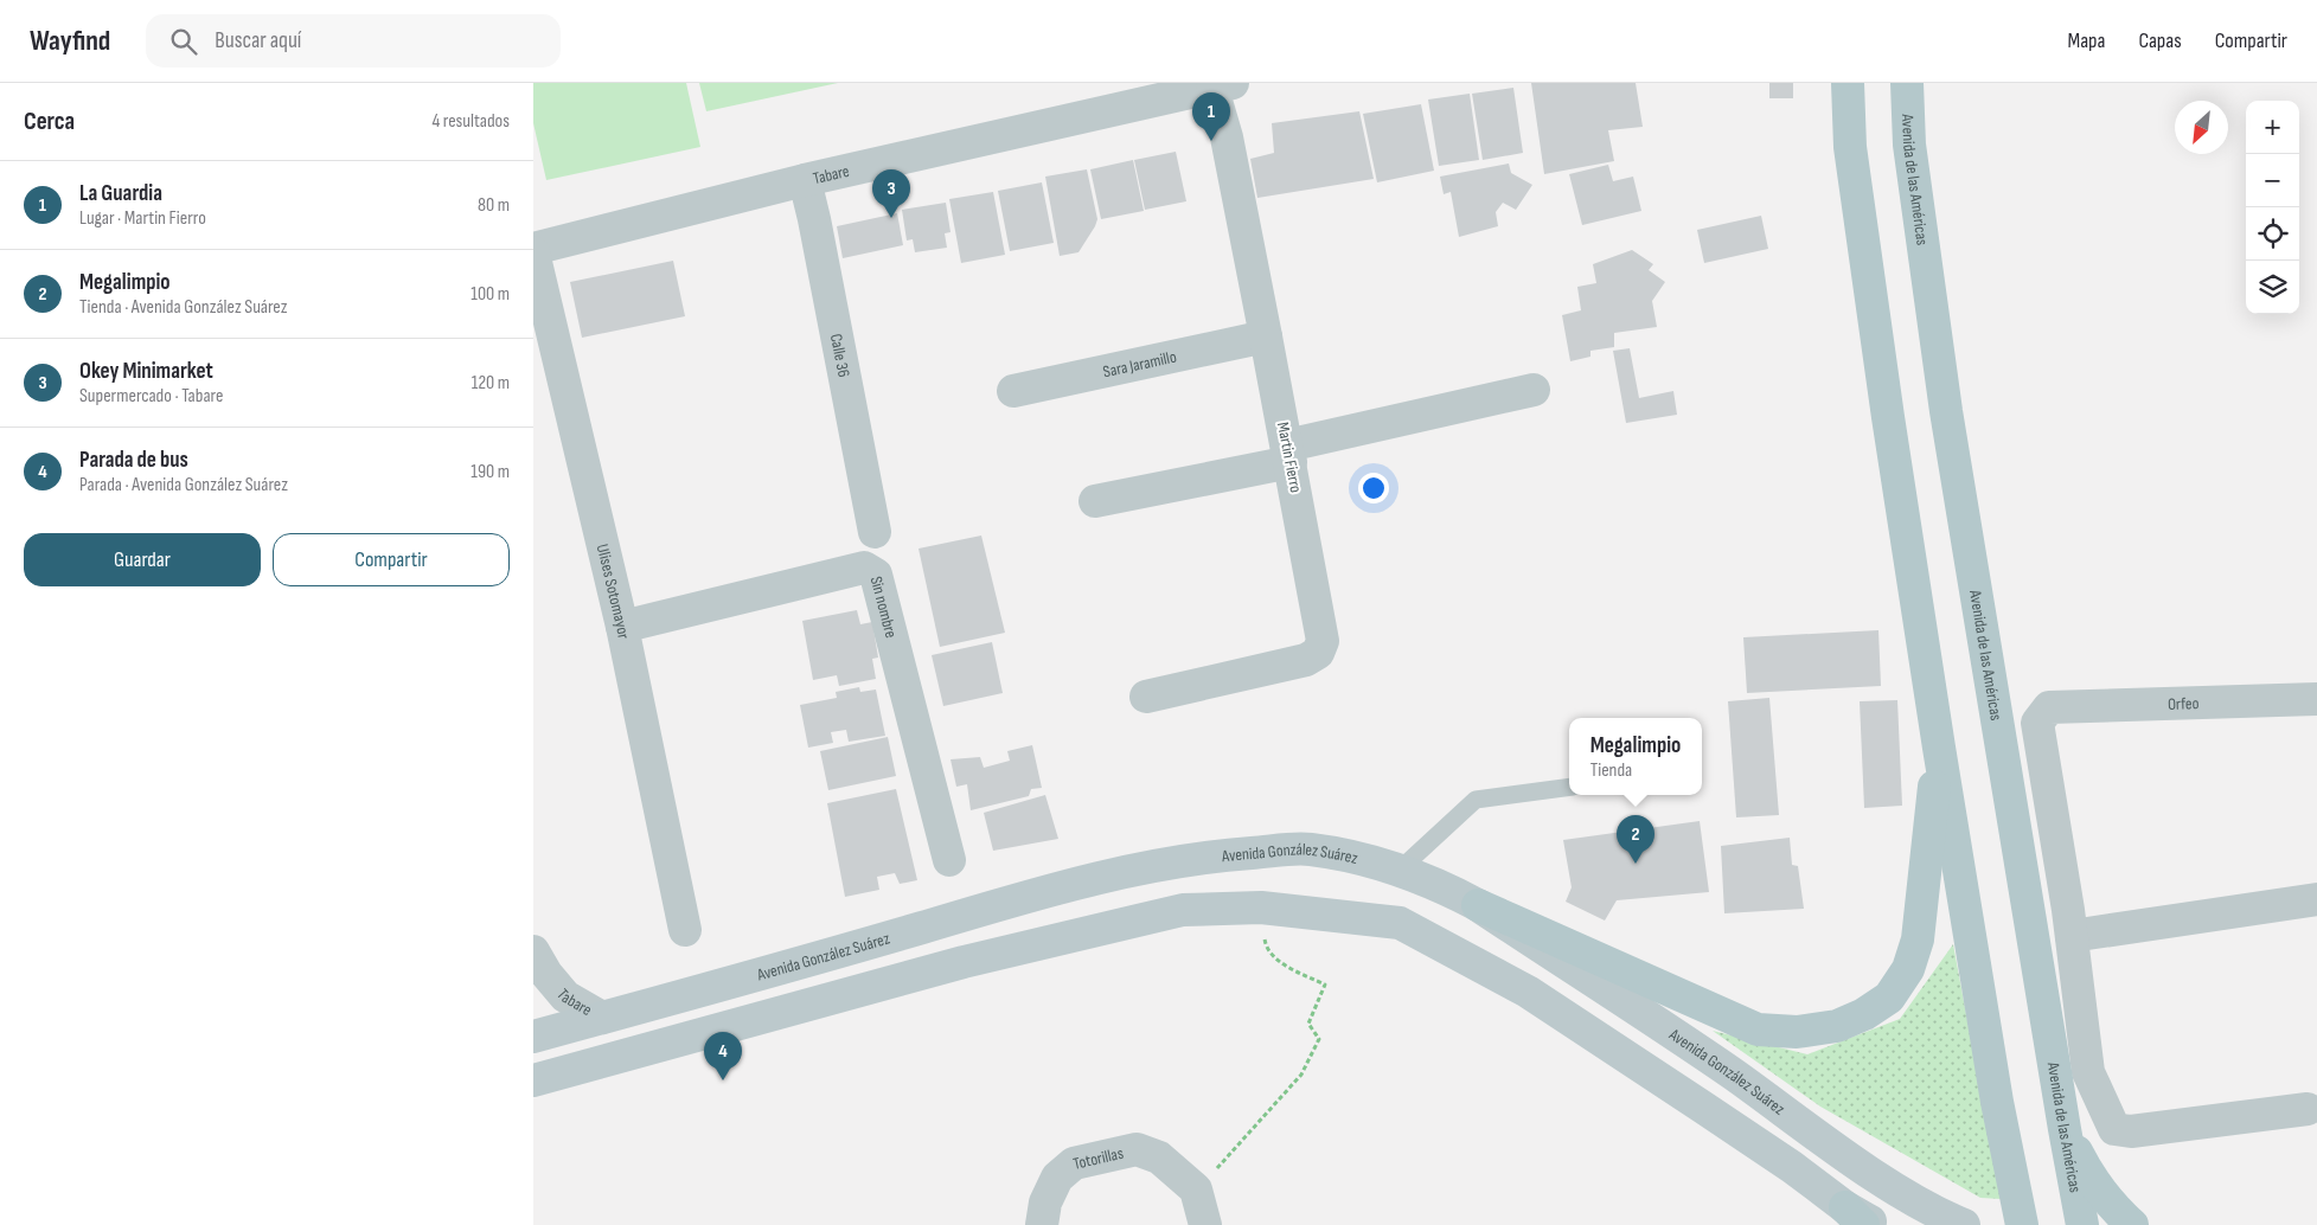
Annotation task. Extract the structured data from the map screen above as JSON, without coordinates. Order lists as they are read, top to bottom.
{
  "streets": {
    "main road": ["Avenida de las Américas", "Avenida González Suárez"],
    "street": [
      "Tabare",
      "Calle 36",
      "Sara Jaramillo",
      "Martin Fierro",
      "Ulises Sotomayor",
      "Sin nombre",
      "Orfeo",
      "Totorillas"
    ]
  },
  "crossings": [
    ["Tabare", "Calle 36"],
    ["Tabare", "Martin Fierro"],
    ["Tabare", "Ulises Sotomayor"],
    ["Tabare", "Avenida González Suárez"],
    ["Sara Jaramillo", "Martin Fierro"],
    ["Ulises Sotomayor", "Sin nombre"]
  ],
  "north": "bottom left",
  "page": {
    "header": "Wayfind",
    "search": "Buscar aquí",
    "nav": ["Mapa", "Capas", "Compartir"],
    "heading": ["Cerca", "4 resultados"],
    "pins": [
      "1",
      "3",
      "2",
      "4"
    ],
    "map_buttons": ["+", "−"],
    "list": [
      {
        "mark": "1",
        "name": "La Guardia",
        "note": "Lugar · Martin Fierro",
        "value": "80 m"
      },
      {
        "mark": "2",
        "name": "Megalimpio",
        "note": "Tienda · Avenida González Suárez",
        "value": "100 m"
      },
      {
        "mark": "3",
        "name": "Okey Minimarket",
        "note": "Supermercado · Tabare",
        "value": "120 m"
      },
      {
        "mark": "4",
        "name": "Parada de bus",
        "note": "Parada · Avenida González Suárez",
        "value": "190 m"
      }
    ],
    "buttons": ["Guardar", "Compartir"],
    "popup": ["Megalimpio", "Tienda"]
  }
}
